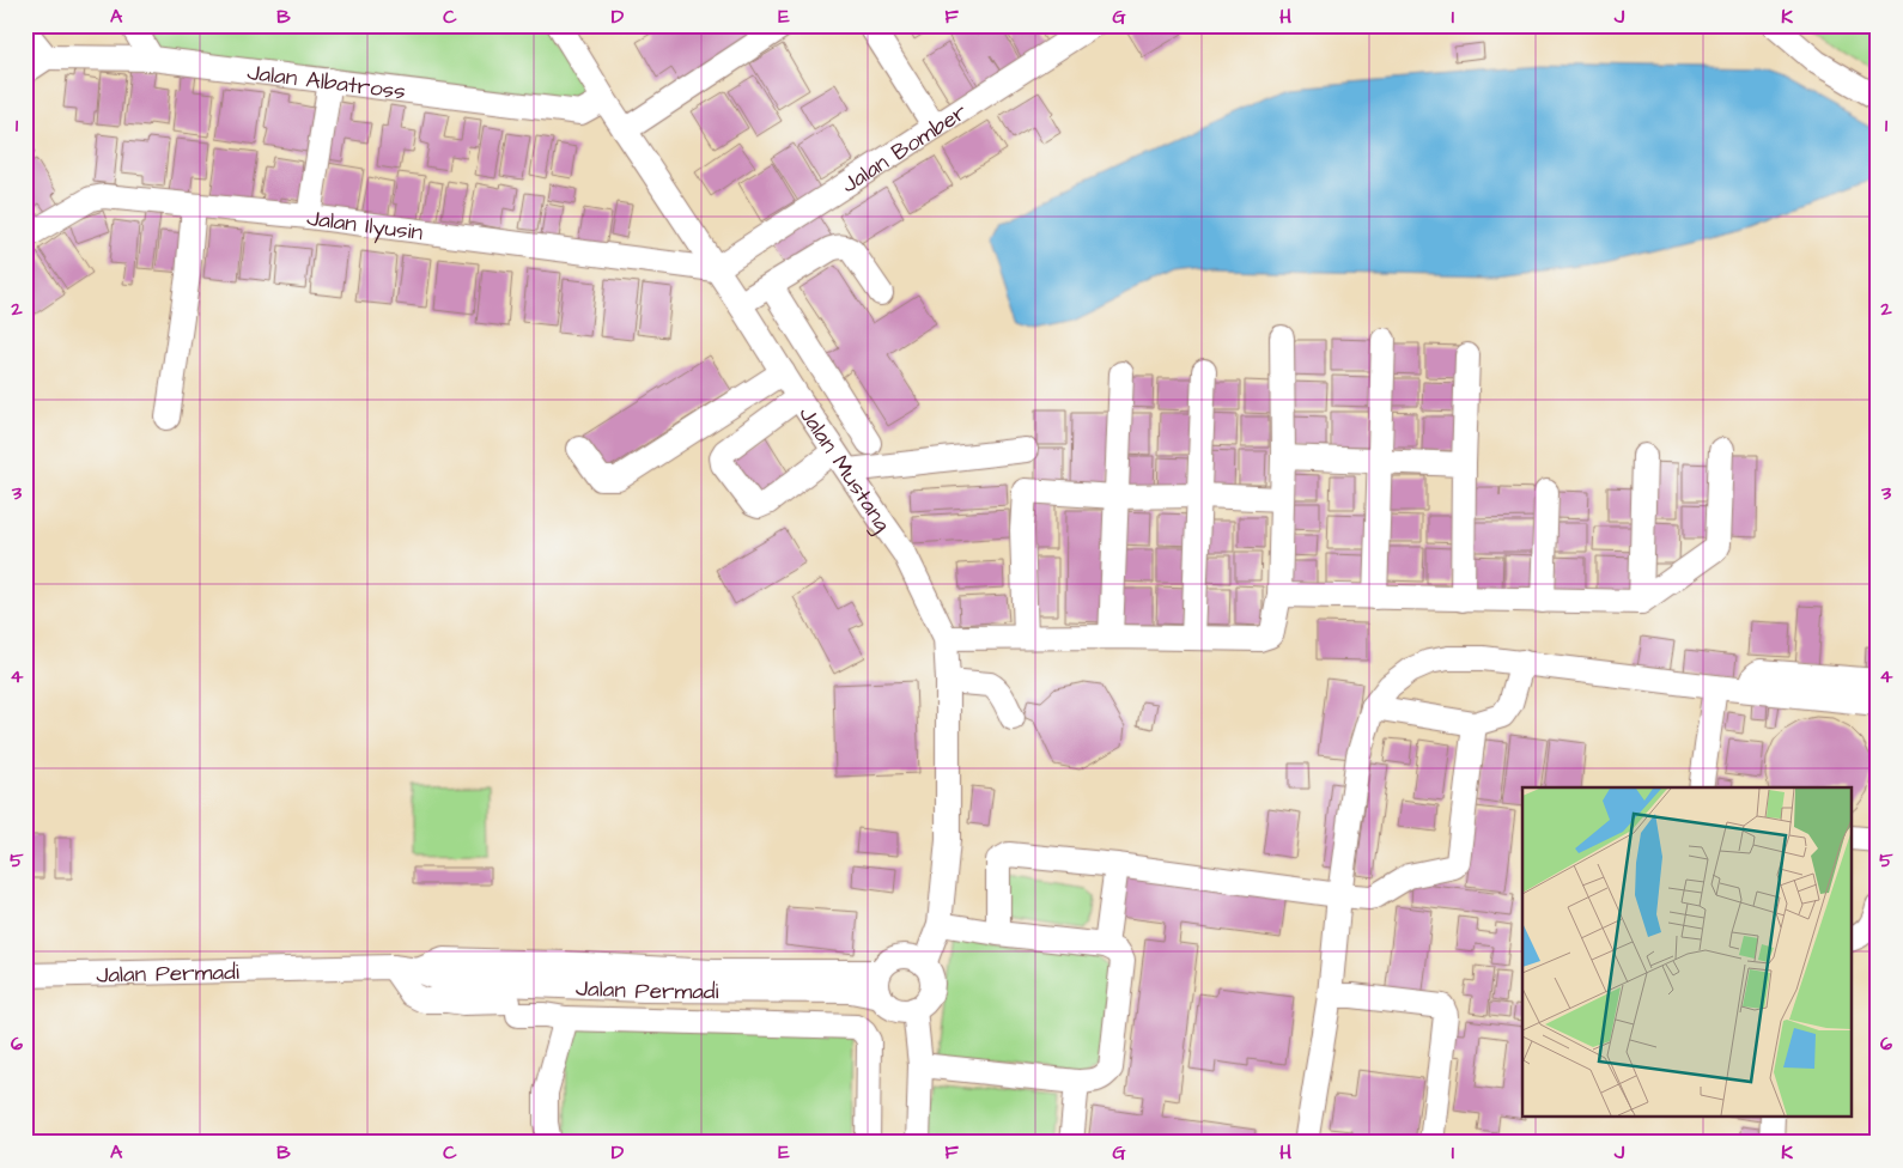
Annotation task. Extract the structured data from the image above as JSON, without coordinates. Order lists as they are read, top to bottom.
{
  "streets": {
    "street": [
      "Jalan Albatross",
      "Jalan Bomber",
      "Jalan Ilyusin",
      "Jalan Mustang",
      "Jalan Permadi"
    ]
  },
  "crossings": [
    ["Jalan Albatross", "Jalan Mustang"],
    ["Jalan Bomber", "Jalan Ilyusin"],
    ["Jalan Bomber", "Jalan Mustang"],
    ["Jalan Ilyusin", "Jalan Mustang"],
    ["Jalan Mustang", "Jalan Permadi"]
  ],
  "grid": {
    "columns": [
      "A",
      "B",
      "C",
      "D",
      "E",
      "F",
      "G",
      "H",
      "I",
      "J",
      "K"
    ],
    "rows": [
      "1",
      "2",
      "3",
      "4",
      "5",
      "6"
    ]
  }
}
